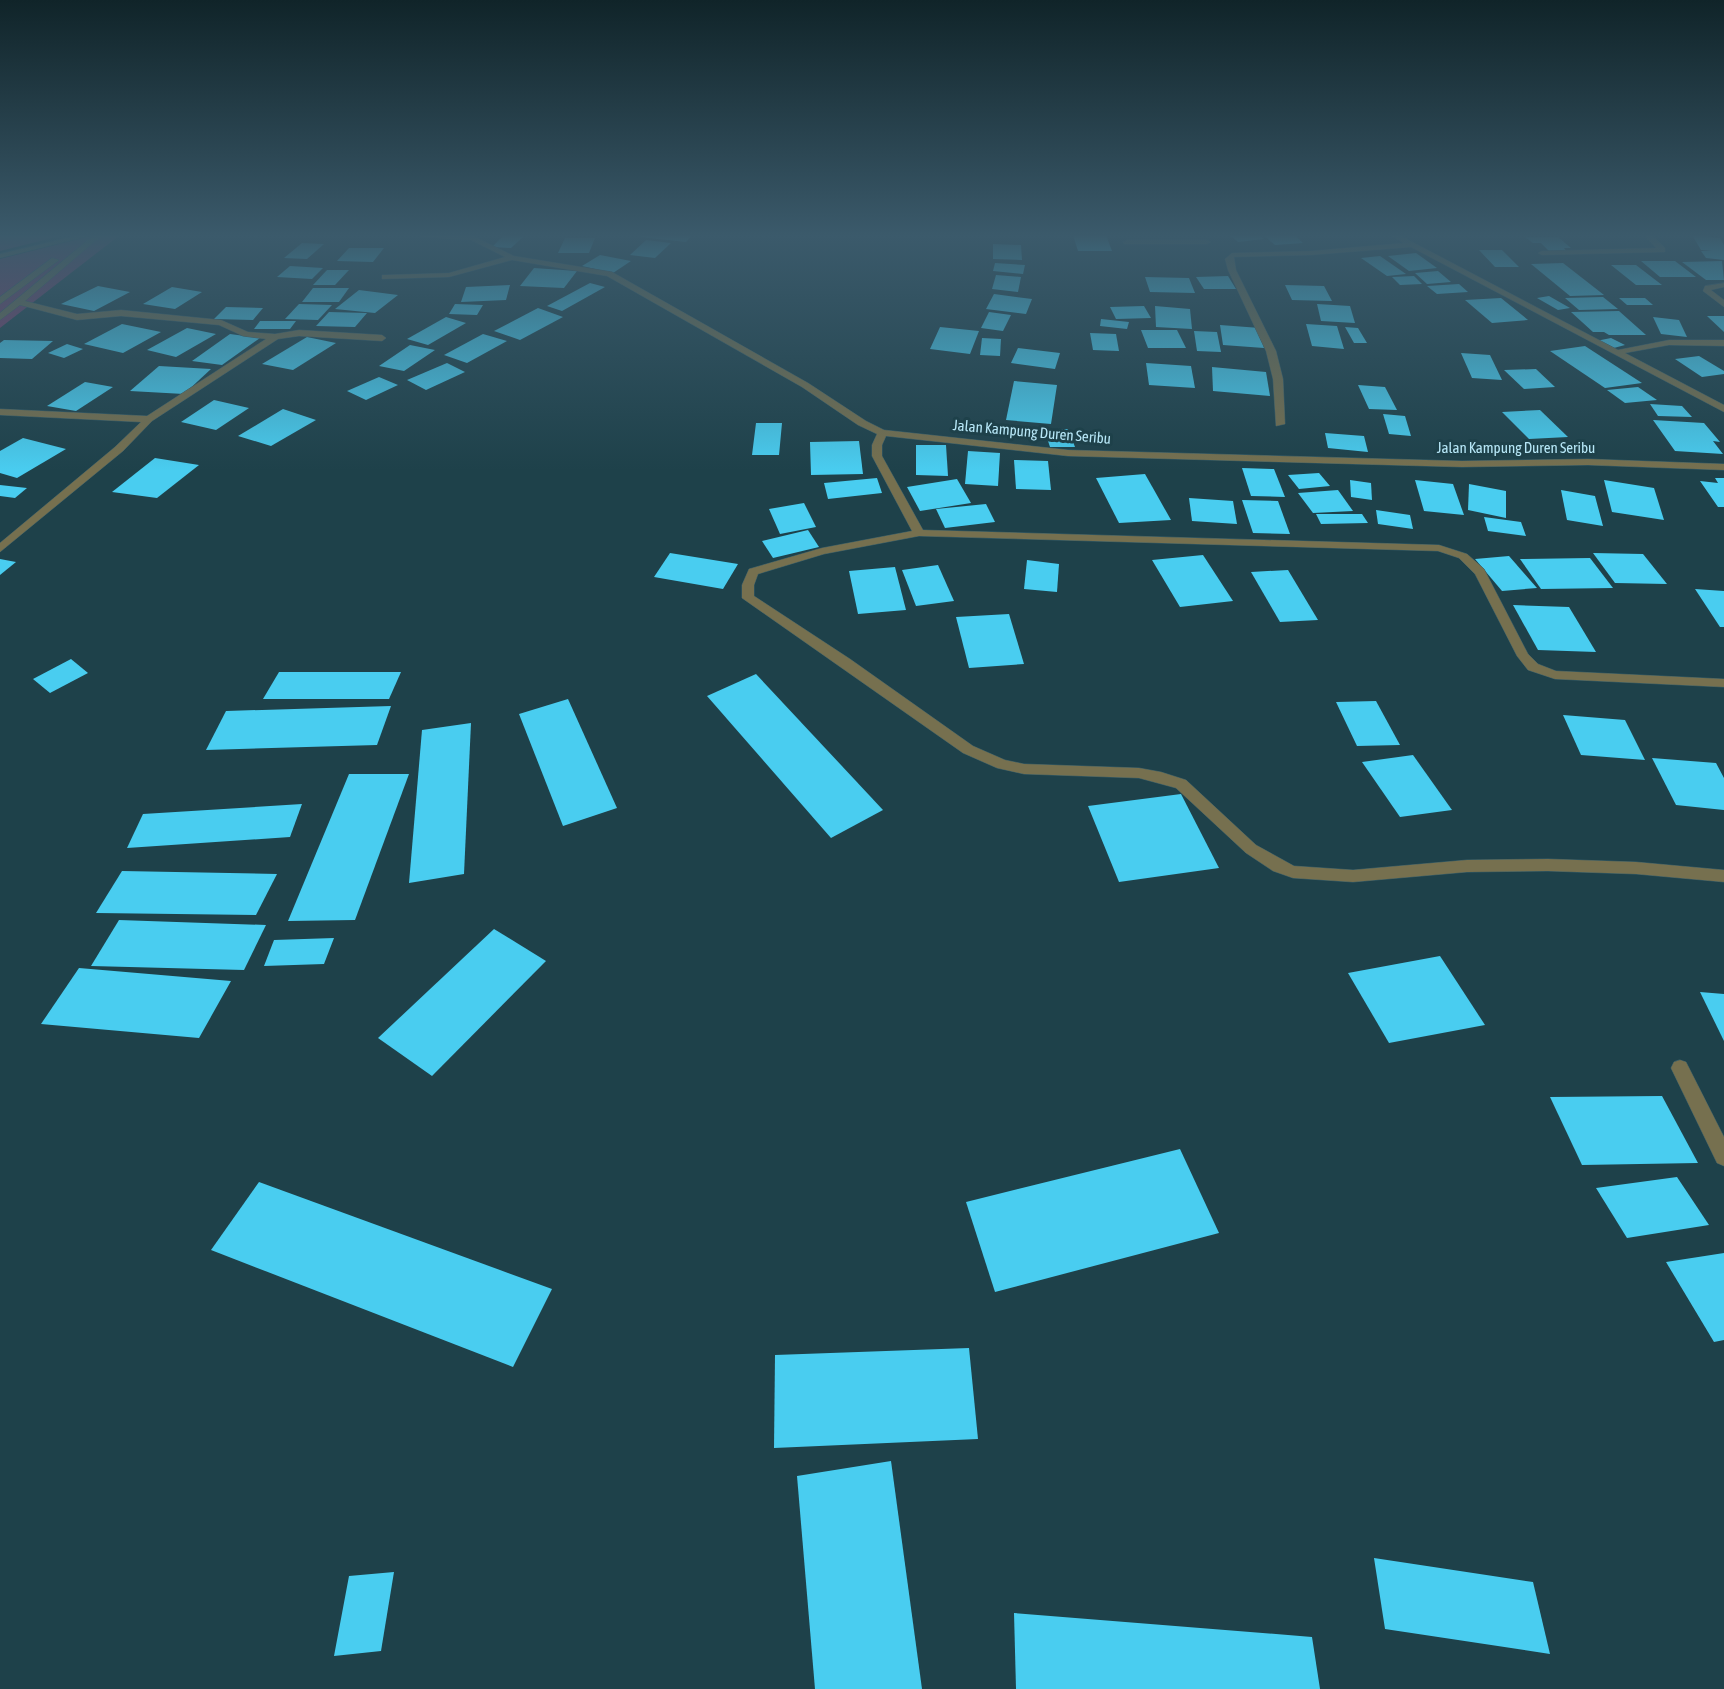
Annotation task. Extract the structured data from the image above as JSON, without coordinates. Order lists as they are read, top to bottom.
{
  "streets": {
    "street": ["Jalan Kampung Duren Seribu"]
  }
}
